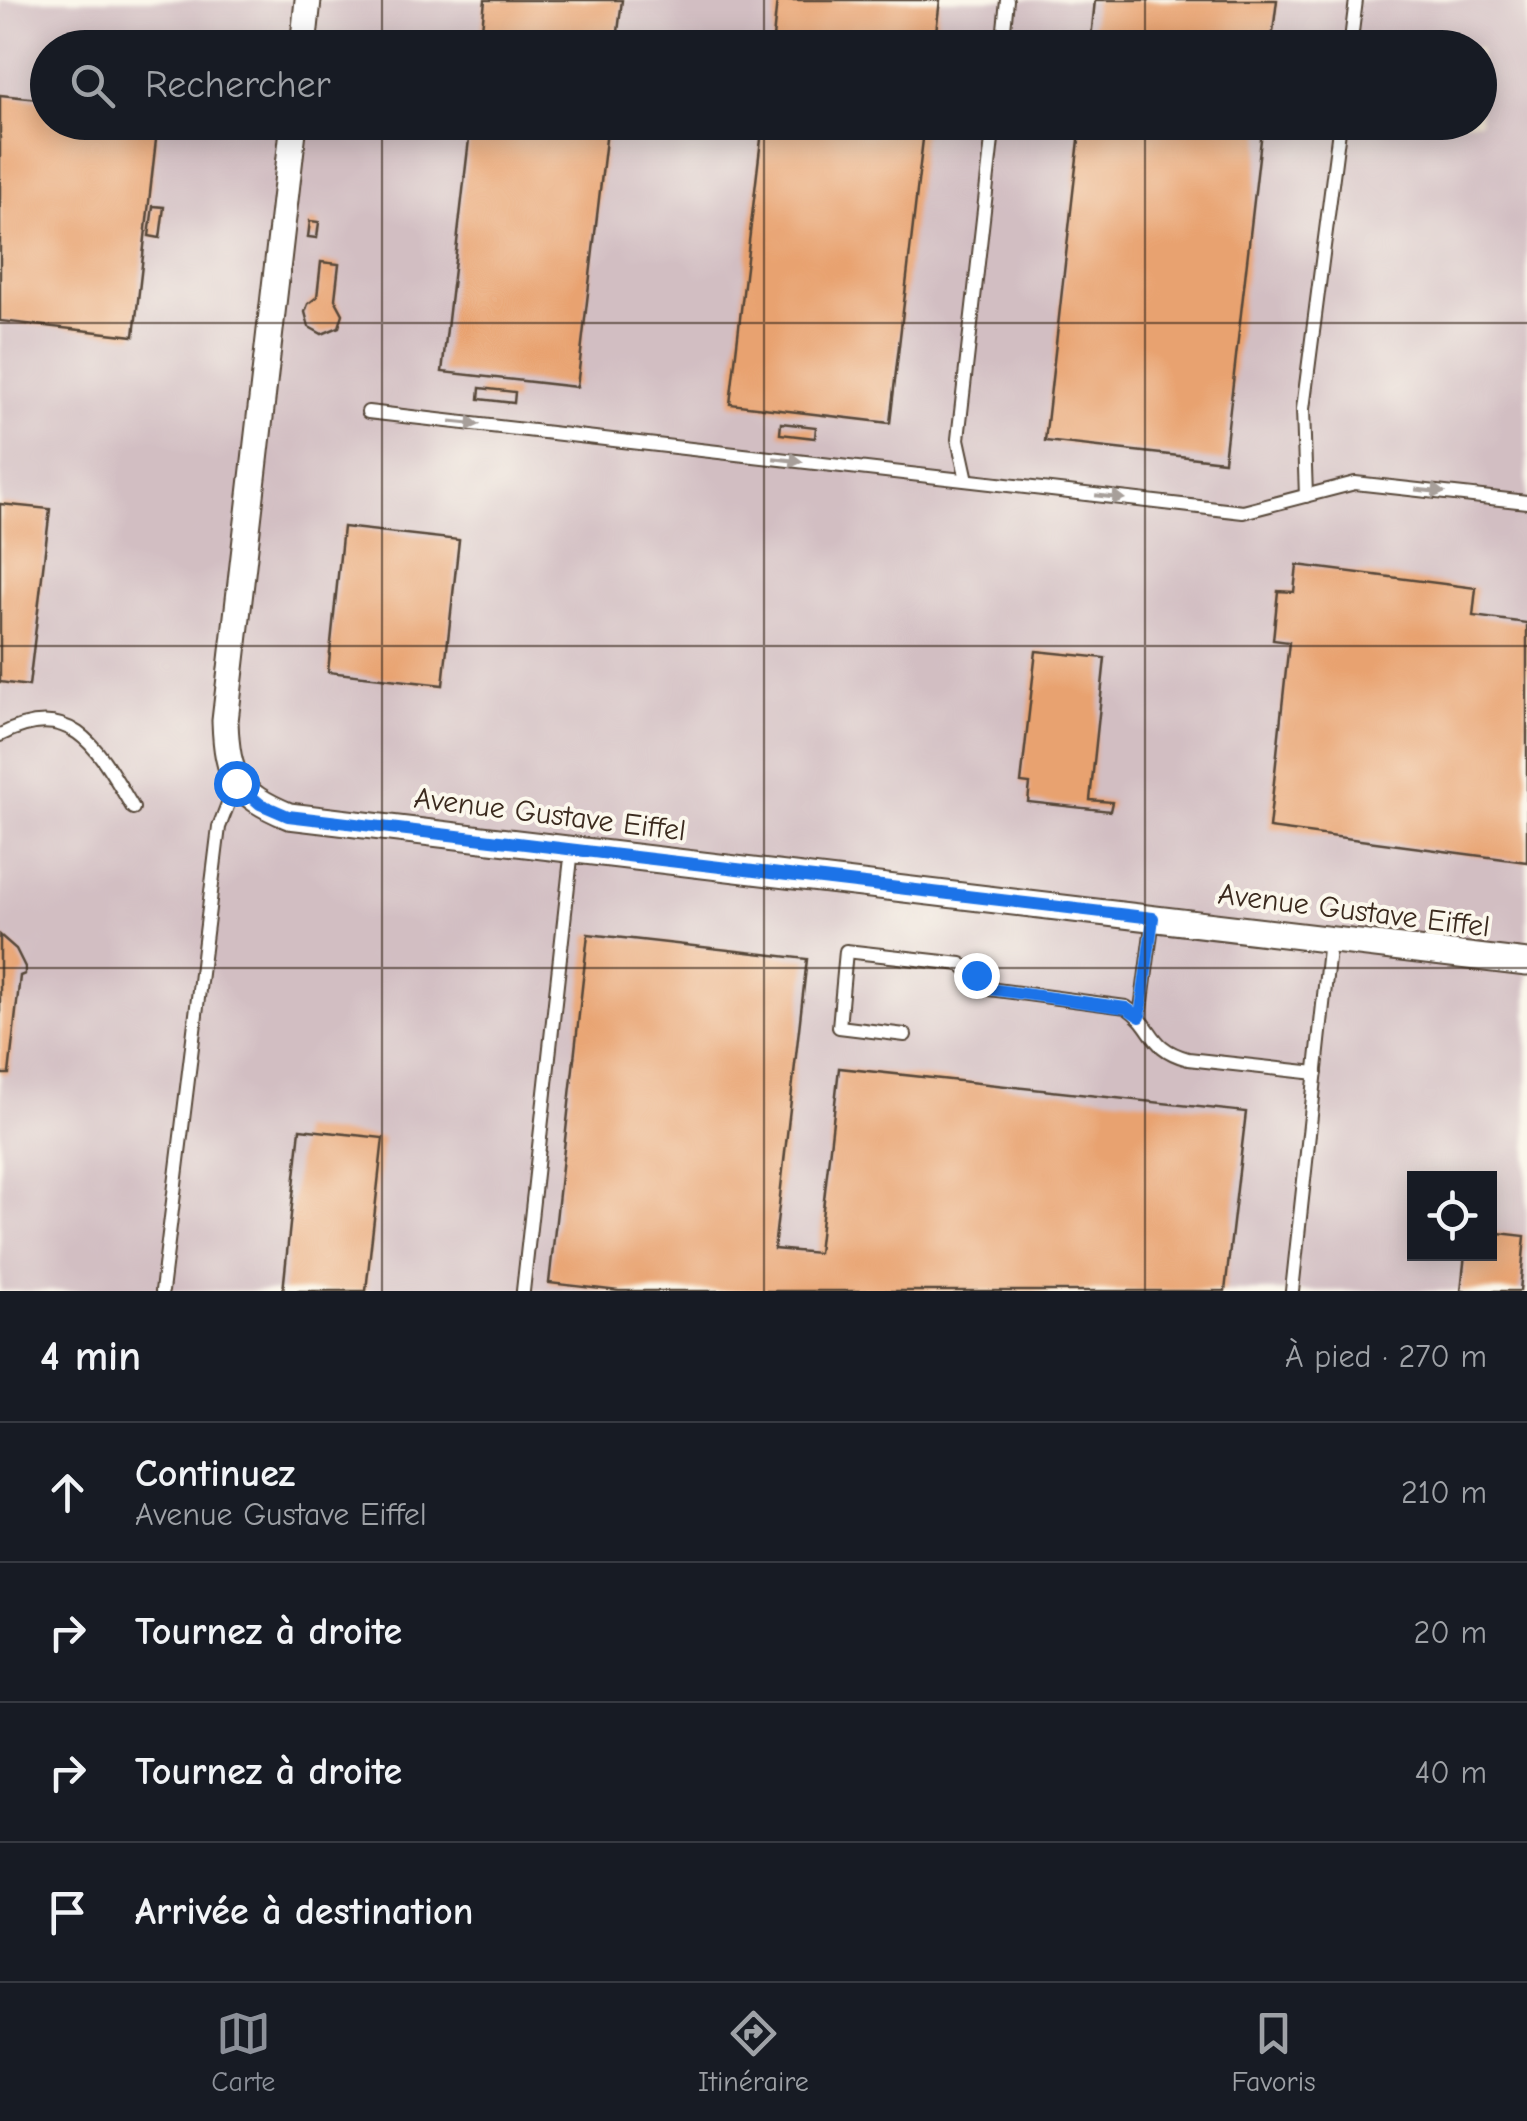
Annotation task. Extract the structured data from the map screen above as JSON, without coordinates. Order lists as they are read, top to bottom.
{
  "streets": {
    "street": ["Avenue Gustave Eiffel"]
  },
  "page": {
    "search": "Rechercher",
    "heading": ["4 min", "À pied · 270 m"],
    "list": [
      ["Continuez", "Avenue Gustave Eiffel", "210 m"],
      ["Tournez à droite", "20 m"],
      ["Tournez à droite", "40 m"],
      "Arrivée à destination"
    ],
    "nav": ["Carte", "Itinéraire", "Favoris"]
  }
}
